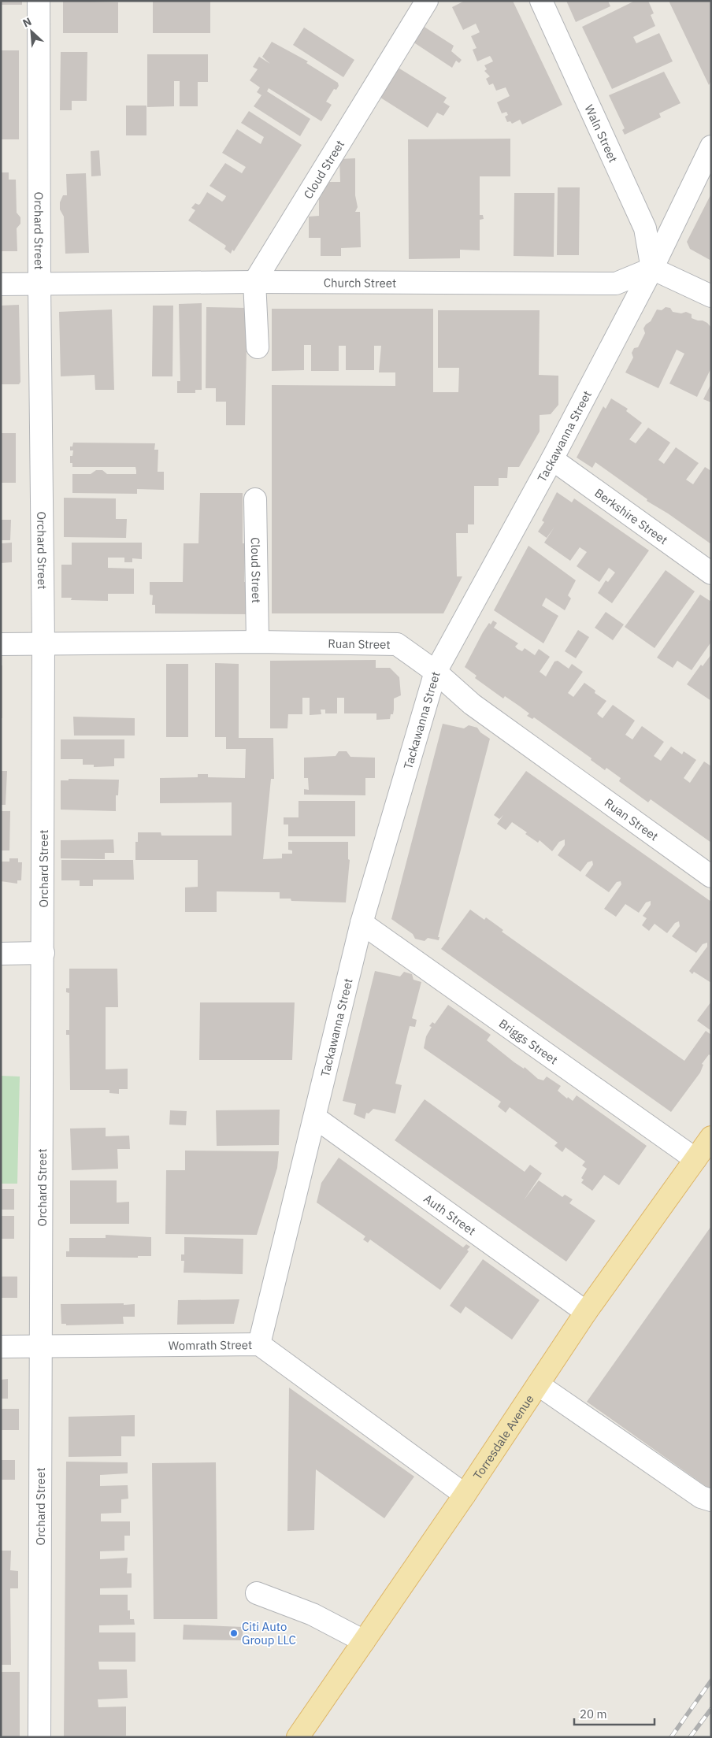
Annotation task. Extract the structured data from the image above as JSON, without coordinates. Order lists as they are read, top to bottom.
{
  "streets": {
    "main road": ["Torresdale Avenue"],
    "street": [
      "Waln Street",
      "Cloud Street",
      "Orchard Street",
      "Church Street",
      "Tackawanna Street",
      "Berkshire Street",
      "Ruan Street",
      "Briggs Street",
      "Auth Street",
      "Womrath Street"
    ]
  },
  "crossings": [
    ["Waln Street", "Church Street"],
    ["Waln Street", "Tackawanna Street"],
    ["Cloud Street", "Church Street"],
    ["Cloud Street", "Ruan Street"],
    ["Orchard Street", "Church Street"],
    ["Orchard Street", "Ruan Street"],
    ["Orchard Street", "Womrath Street"],
    ["Church Street", "Tackawanna Street"],
    ["Tackawanna Street", "Berkshire Street"],
    ["Tackawanna Street", "Ruan Street"],
    ["Tackawanna Street", "Briggs Street"],
    ["Tackawanna Street", "Auth Street"],
    ["Tackawanna Street", "Womrath Street"],
    ["Briggs Street", "Torresdale Avenue"],
    ["Auth Street", "Torresdale Avenue"],
    ["Womrath Street", "Torresdale Avenue"]
  ],
  "places": ["Citi Auto Group LLC"],
  "scale_bar": "20 m",
  "north": "top left"
}
